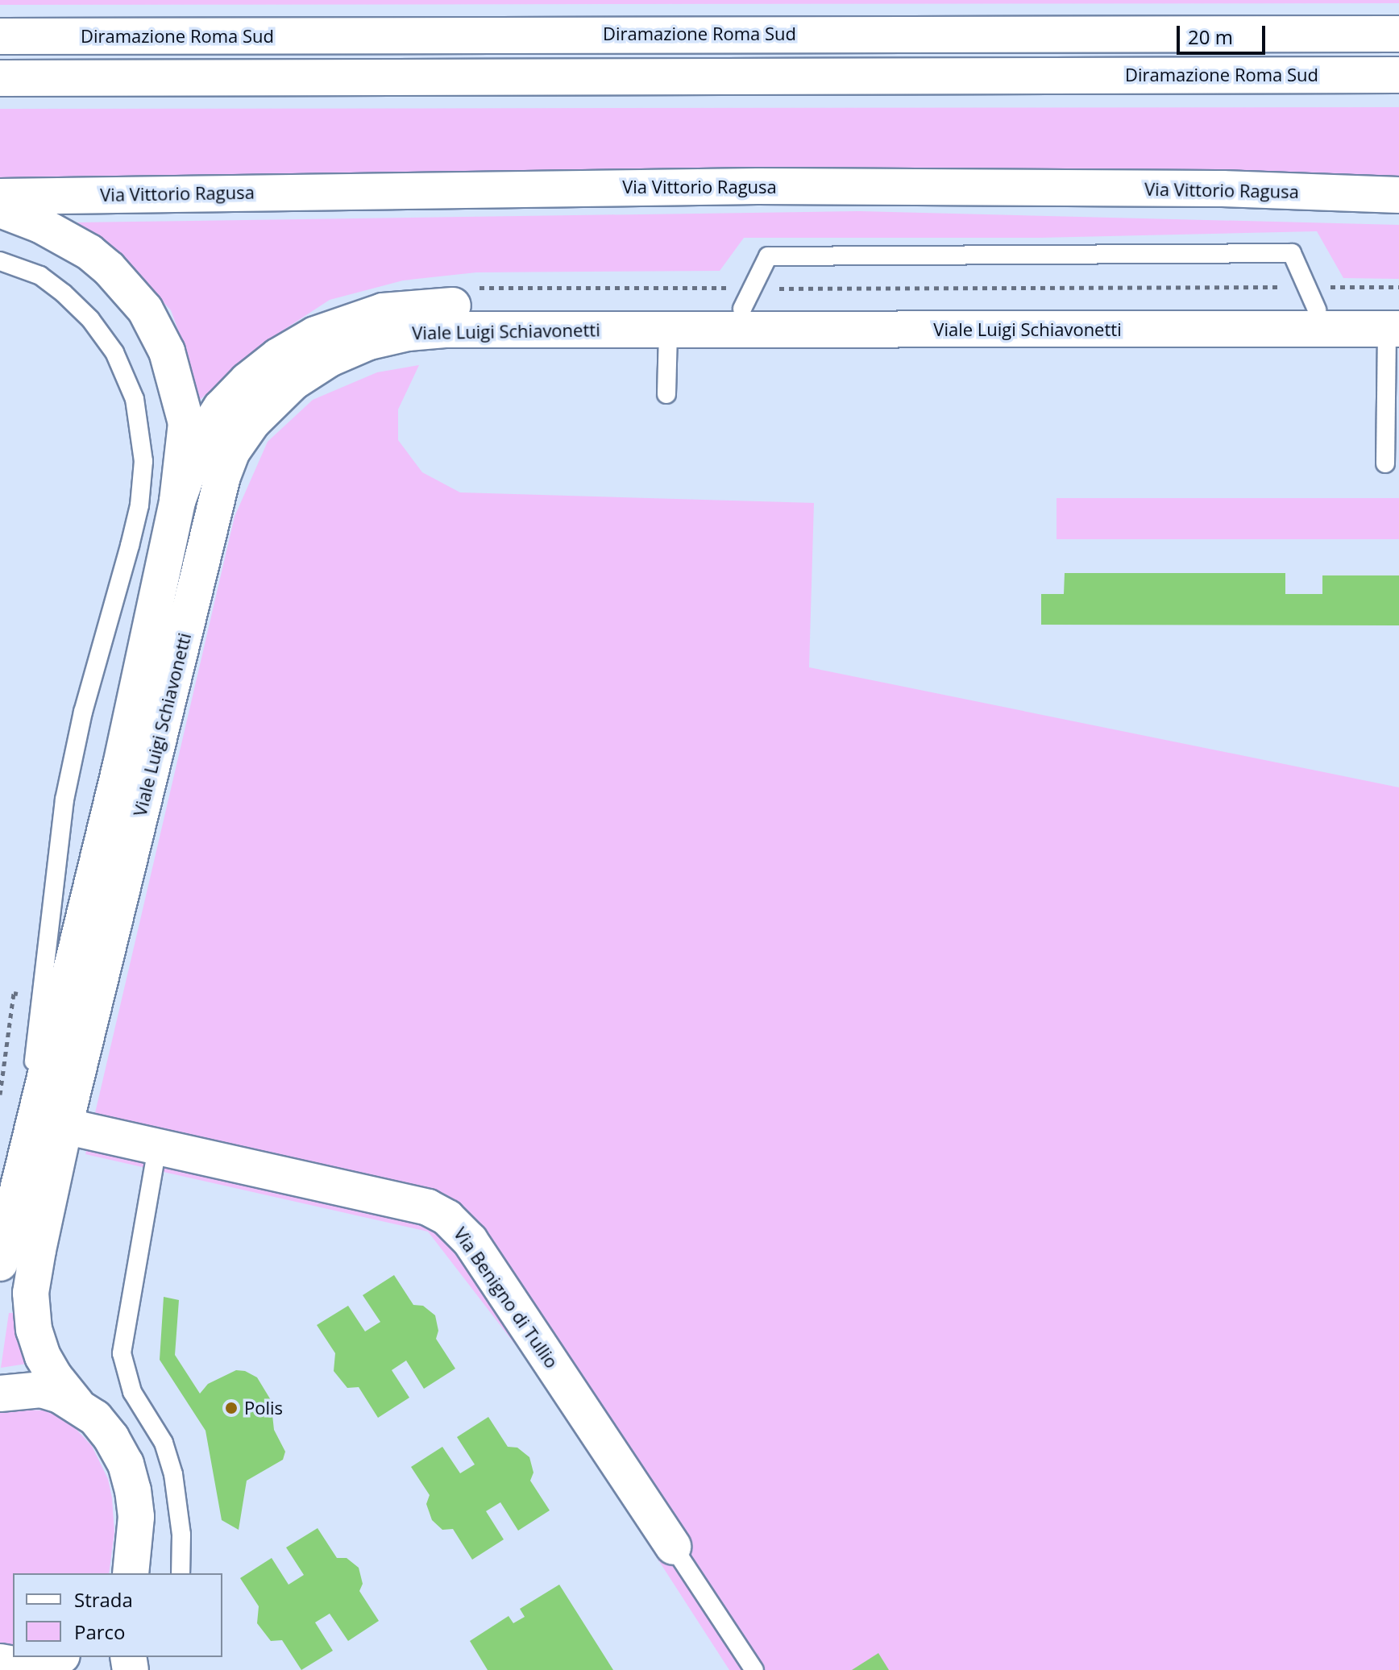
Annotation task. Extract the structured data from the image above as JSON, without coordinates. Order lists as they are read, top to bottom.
{
  "streets": {
    "main road": [
      "Diramazione Roma Sud",
      "Via Vittorio Ragusa",
      "Viale Luigi Schiavonetti",
      "Via Benigno di Tullio"
    ]
  },
  "crossings": [
    ["Viale Luigi Schiavonetti", "Via Benigno di Tullio"]
  ],
  "places": ["Polis"],
  "legend": ["Strada", "Parco"],
  "scale_bar": "20 m"
}
